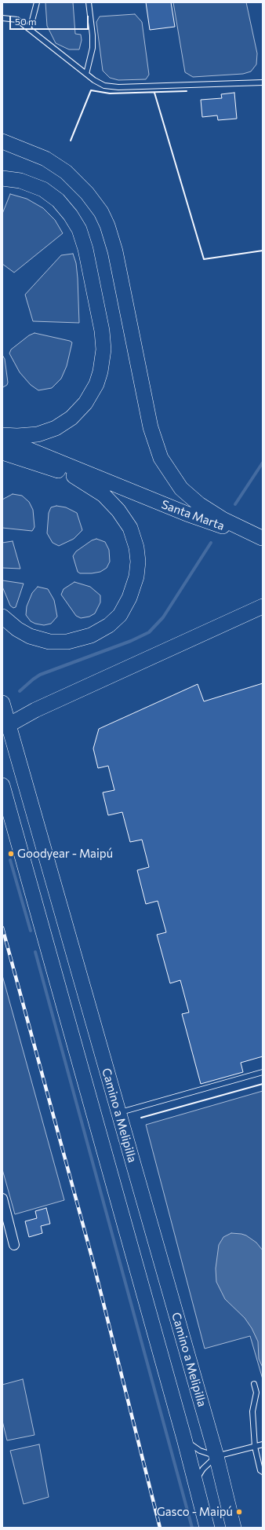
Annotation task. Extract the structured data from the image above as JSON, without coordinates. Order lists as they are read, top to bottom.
{
  "streets": {
    "main road": ["Santa Marta", "Camino a Melipilla"]
  },
  "places": ["Goodyear - Maipú", "Gasco - Maipú"],
  "scale_bar": "50 m"
}
